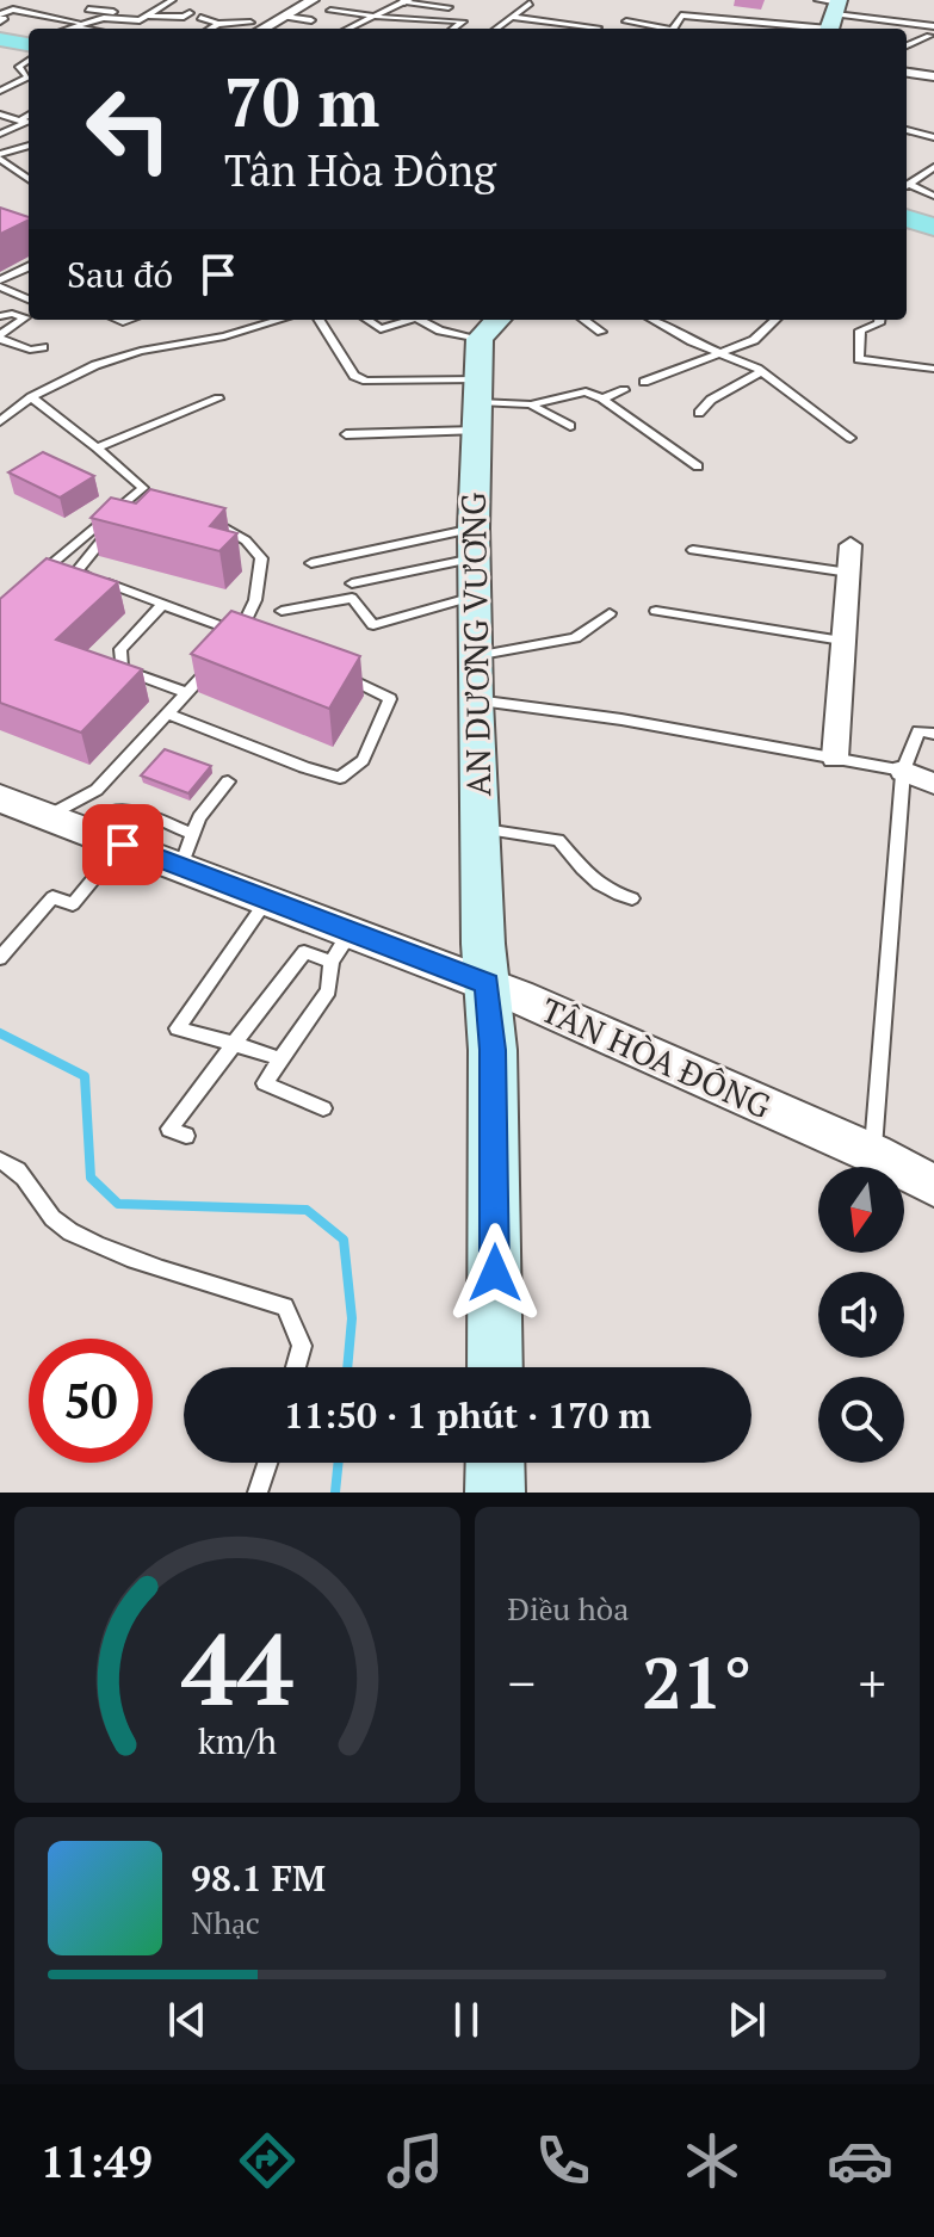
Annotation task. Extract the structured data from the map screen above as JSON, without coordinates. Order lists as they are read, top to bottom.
{
  "streets": {
    "main road": ["AN DƯƠNG VƯƠNG"],
    "street": ["TÂN HÒA ĐÔNG"]
  },
  "crossings": [
    ["AN DƯƠNG VƯƠNG", "TÂN HÒA ĐÔNG"]
  ],
  "north": "bottom",
  "page": {
    "turn": ["70 m", "Tân Hòa Đông"],
    "then": "Sau đó",
    "limit": "50",
    "trip": "11:50 · 1 phút · 170 m",
    "tile": "Điều hòa",
    "heat": ["−", "21°", "+"],
    "song": ["98.1 FM", "Nhạc"],
    "tabs": "11:49",
    "gauge": ["44", "km/h"]
  }
}
